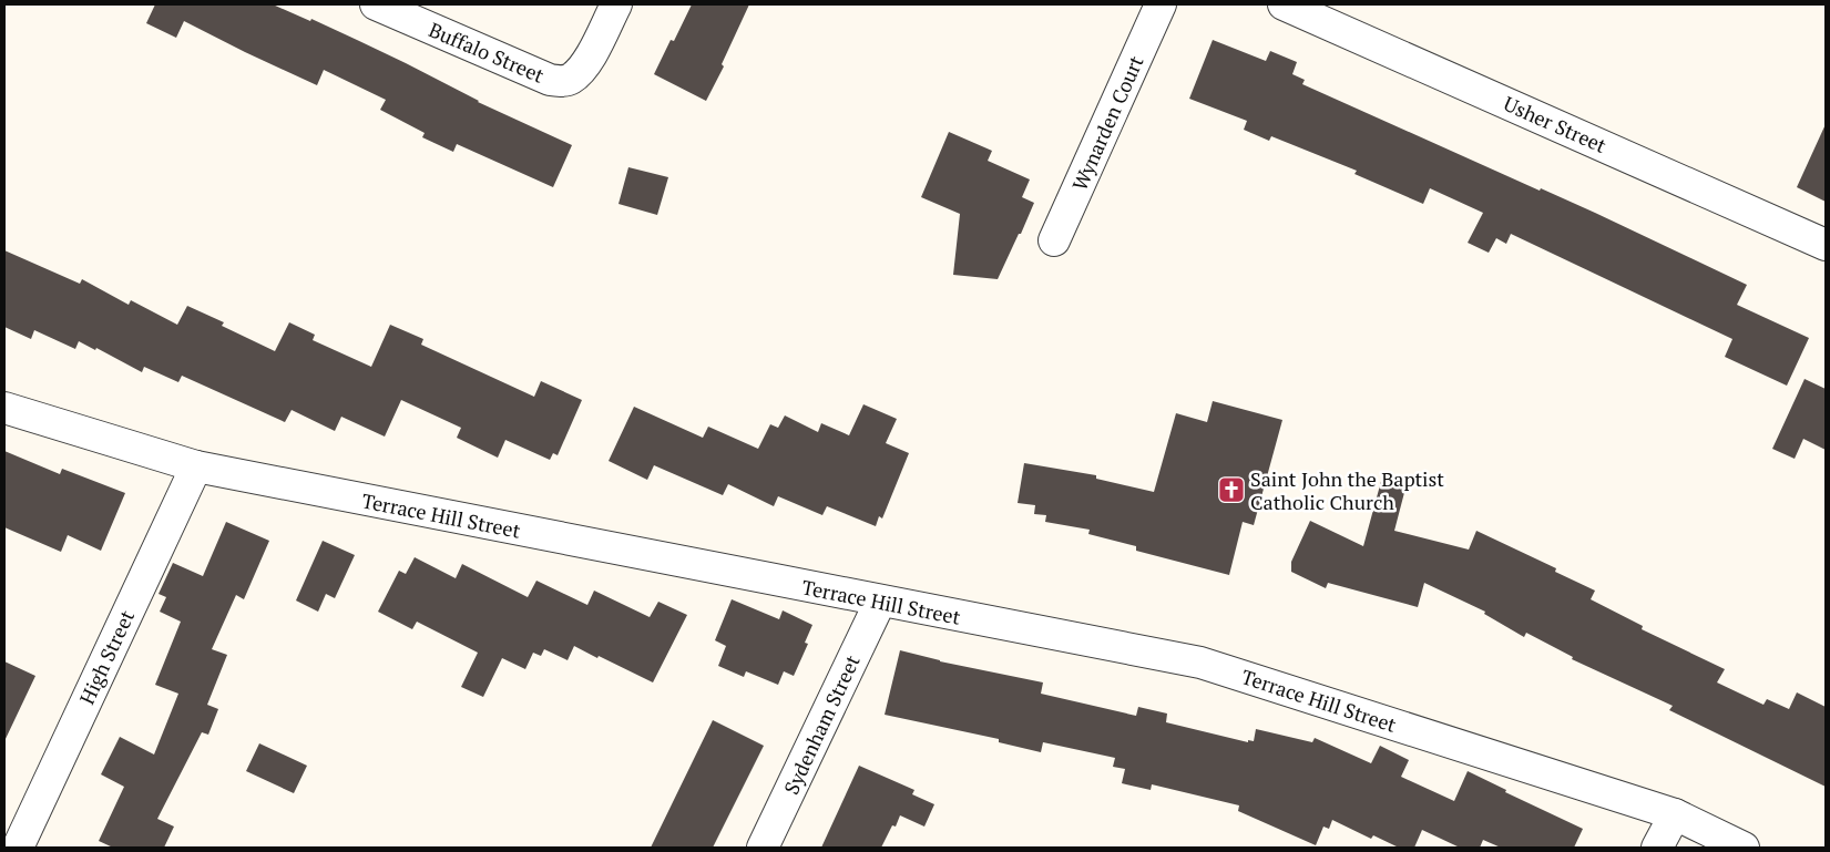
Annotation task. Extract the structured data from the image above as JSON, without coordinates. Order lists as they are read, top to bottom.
{
  "streets": {
    "street": [
      "Buffalo Street",
      "Wynarden Court",
      "Usher Street",
      "Terrace Hill Street",
      "High Street",
      "Sydenham Street"
    ]
  },
  "crossings": [
    ["Terrace Hill Street", "High Street"],
    ["Terrace Hill Street", "Sydenham Street"]
  ],
  "places": {
    "church": ["Saint John the Baptist Catholic Church"]
  }
}
